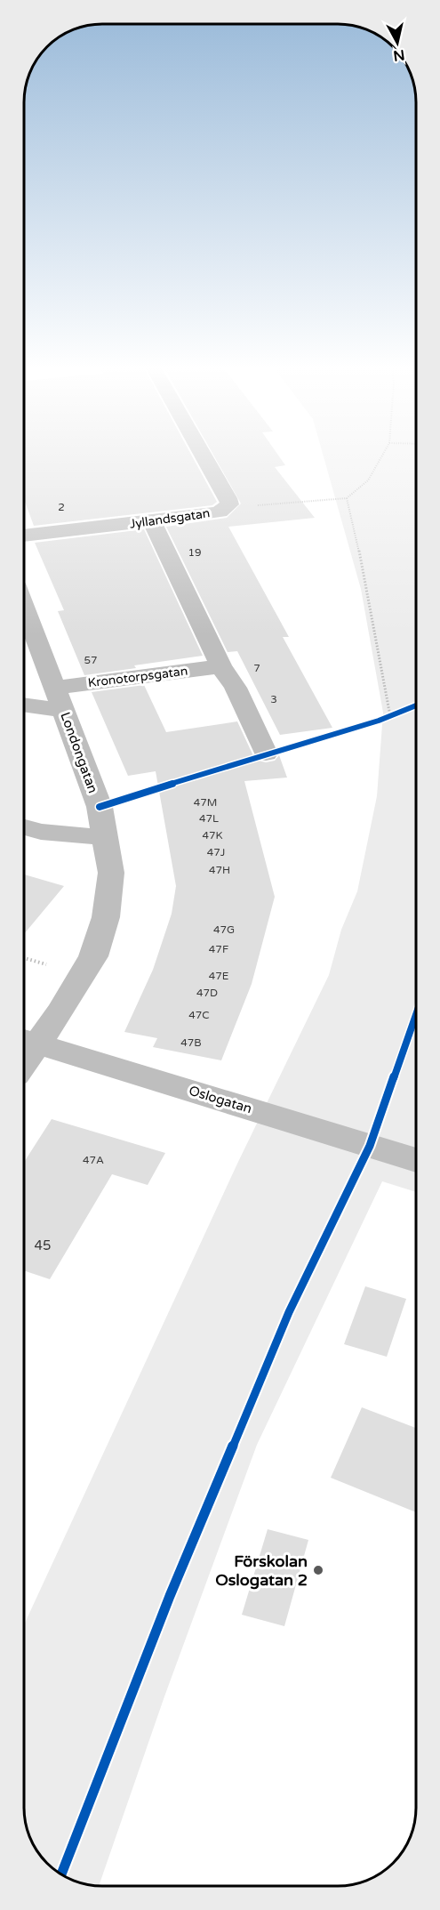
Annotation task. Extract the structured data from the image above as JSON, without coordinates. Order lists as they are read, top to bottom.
{
  "streets": {
    "street": [
      "Jyllandsgatan",
      "Kronotorpsgatan",
      "Londongatan",
      "Oslogatan"
    ]
  },
  "crossings": [
    ["Kronotorpsgatan", "Londongatan"],
    ["Londongatan", "Oslogatan"]
  ],
  "places": ["Förskolan Oslogatan 2"],
  "house_numbers": [
    "2",
    "19",
    "57",
    "7",
    "3",
    "47M",
    "47L",
    "47K",
    "47J",
    "47H",
    "47G",
    "47F",
    "47E",
    "47D",
    "47C",
    "47B",
    "47A",
    "45"
  ],
  "north": "bottom"
}
